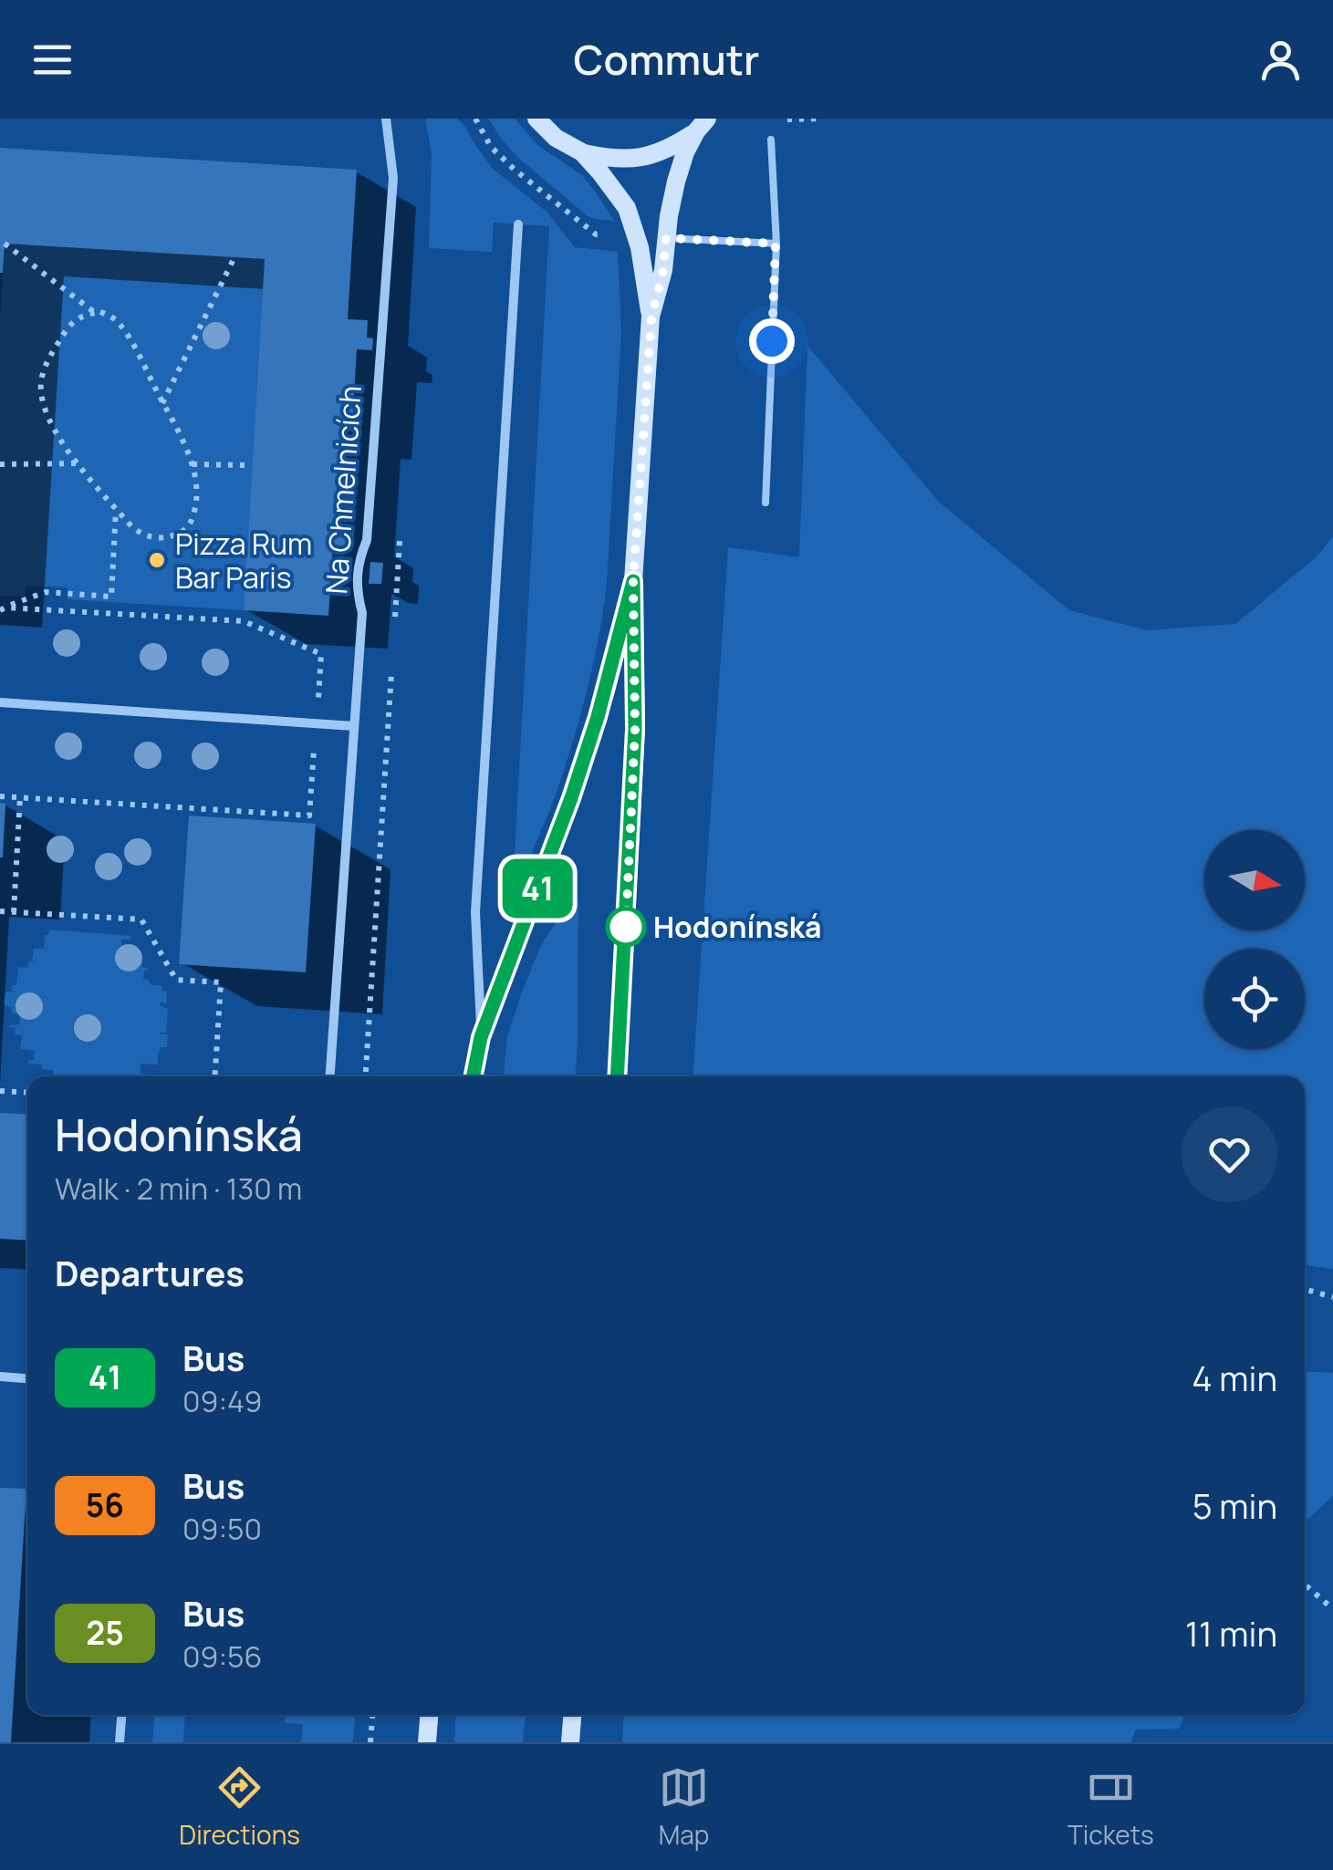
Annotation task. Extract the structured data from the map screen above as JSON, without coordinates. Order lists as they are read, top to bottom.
{
  "streets": {
    "street": ["Na Chmelnicích"]
  },
  "places": ["Pizza Rum Bar Paris", "Hodonínská"],
  "lines": ["bus line 41"],
  "north": "right",
  "page": {
    "header": "Commutr",
    "on_map": "41",
    "heading": [
      ["Hodonínská", "Walk · 2 min · 130 m"],
      "Departures"
    ],
    "list": [
      {
        "mark": "41",
        "name": "Bus",
        "note": "09:49",
        "value": "4 min"
      },
      {
        "mark": "56",
        "name": "Bus",
        "note": "09:50",
        "value": "5 min"
      },
      {
        "mark": "25",
        "name": "Bus",
        "note": "09:56",
        "value": "11 min"
      }
    ],
    "tabs": ["Directions", "Map", "Tickets"]
  }
}
